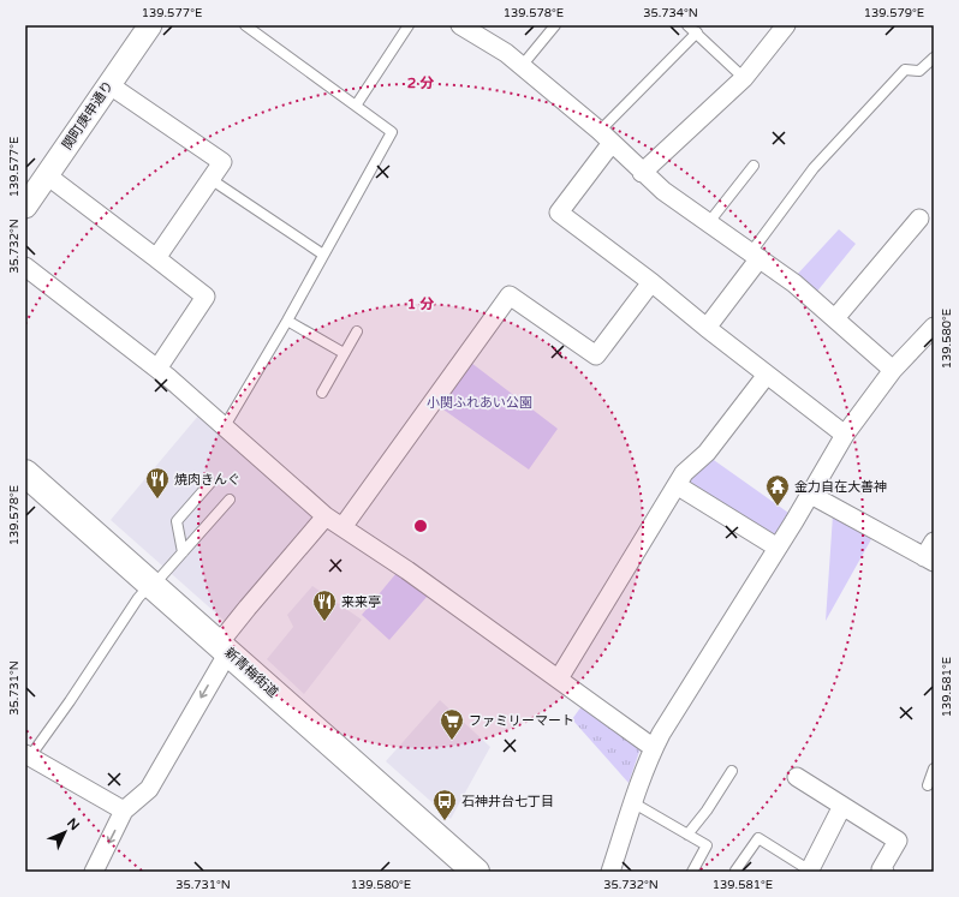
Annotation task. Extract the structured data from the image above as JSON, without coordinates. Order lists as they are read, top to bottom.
{
  "streets": {
    "main road": ["新青梅街道"],
    "street": ["関町庚申通り"]
  },
  "parks": ["小関ふれあい公園"],
  "places": {
    "restaurant": ["焼肉きんぐ", "来来亭"],
    "temple": ["金力自在大善神"],
    "supermarket": ["ファミリーマート"],
    "bus stop": ["石神井台七丁目"]
  },
  "north": "top right",
  "coordinates": [
    "139.577°E",
    "139.578°E",
    "35.734°N",
    "139.579°E",
    "35.732°N",
    "139.580°E",
    "139.581°E",
    "35.731°N"
  ],
  "rings": ["2 分", "1 分"]
}
